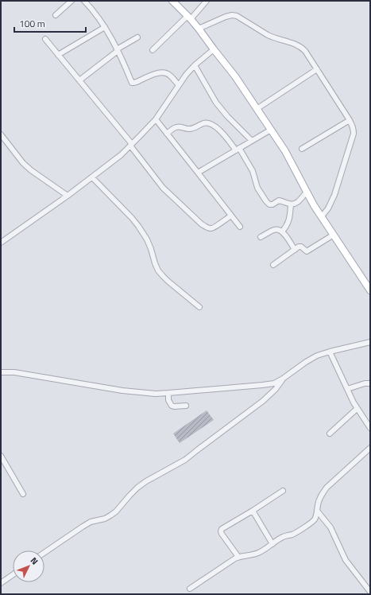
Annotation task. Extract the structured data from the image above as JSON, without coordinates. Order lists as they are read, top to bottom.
{
  "scale_bar": "100 m",
  "north": "top right"
}
